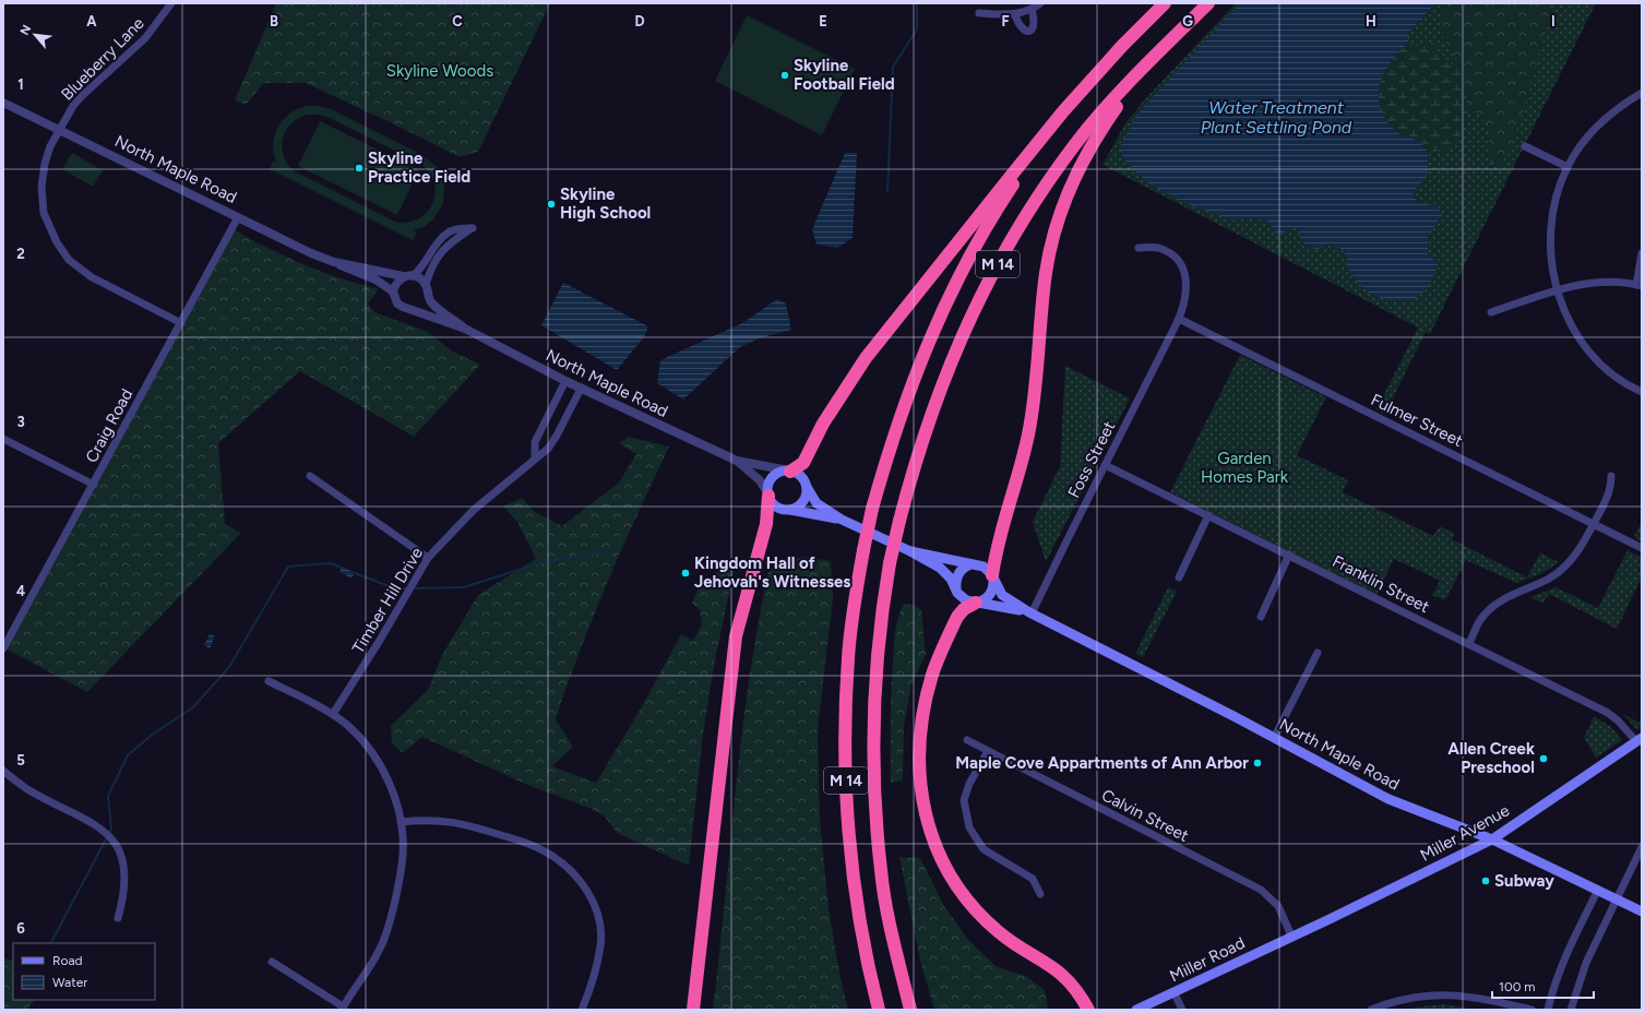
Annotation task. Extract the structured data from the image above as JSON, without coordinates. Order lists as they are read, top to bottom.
{
  "streets": {
    "highway": ["M 14"],
    "main road": ["North Maple Road", "Miller Avenue", "Miller Road"],
    "street": [
      "Blueberry Lane",
      "Fulmer Street",
      "Craig Road",
      "Foss Street",
      "Franklin Street",
      "Timber Hill Drive",
      "Calvin Street"
    ]
  },
  "crossings": [
    ["Blueberry Lane", "North Maple Road"],
    ["Blueberry Lane", "Craig Road"],
    ["North Maple Road", "Craig Road"],
    ["North Maple Road", "Foss Street"],
    ["North Maple Road", "Timber Hill Drive"],
    ["North Maple Road", "Miller Avenue"],
    ["Fulmer Street", "Foss Street"],
    ["Foss Street", "Franklin Street"],
    ["Franklin Street", "Miller Avenue"],
    ["Calvin Street", "Miller Avenue"],
    ["Calvin Street", "Miller Road"],
    ["Miller Avenue", "Miller Road"]
  ],
  "water": ["Water Treatment Plant Settling Pond"],
  "parks": ["Skyline Woods", "Garden Homes Park"],
  "places": [
    "Skyline Football Field",
    "Skyline Practice Field",
    "Skyline High School",
    "Kingdom Hall of Jehovah's Witnesses",
    "Allen Creek Preschool",
    "Maple Cove Appartments of Ann Arbor",
    "Subway"
  ],
  "legend": ["Road", "Water"],
  "scale_bar": "100 m",
  "north": "top left",
  "grid": {
    "columns": [
      "A",
      "B",
      "C",
      "D",
      "E",
      "F",
      "G",
      "H",
      "I"
    ],
    "rows": [
      "1",
      "2",
      "3",
      "4",
      "5",
      "6"
    ]
  }
}
